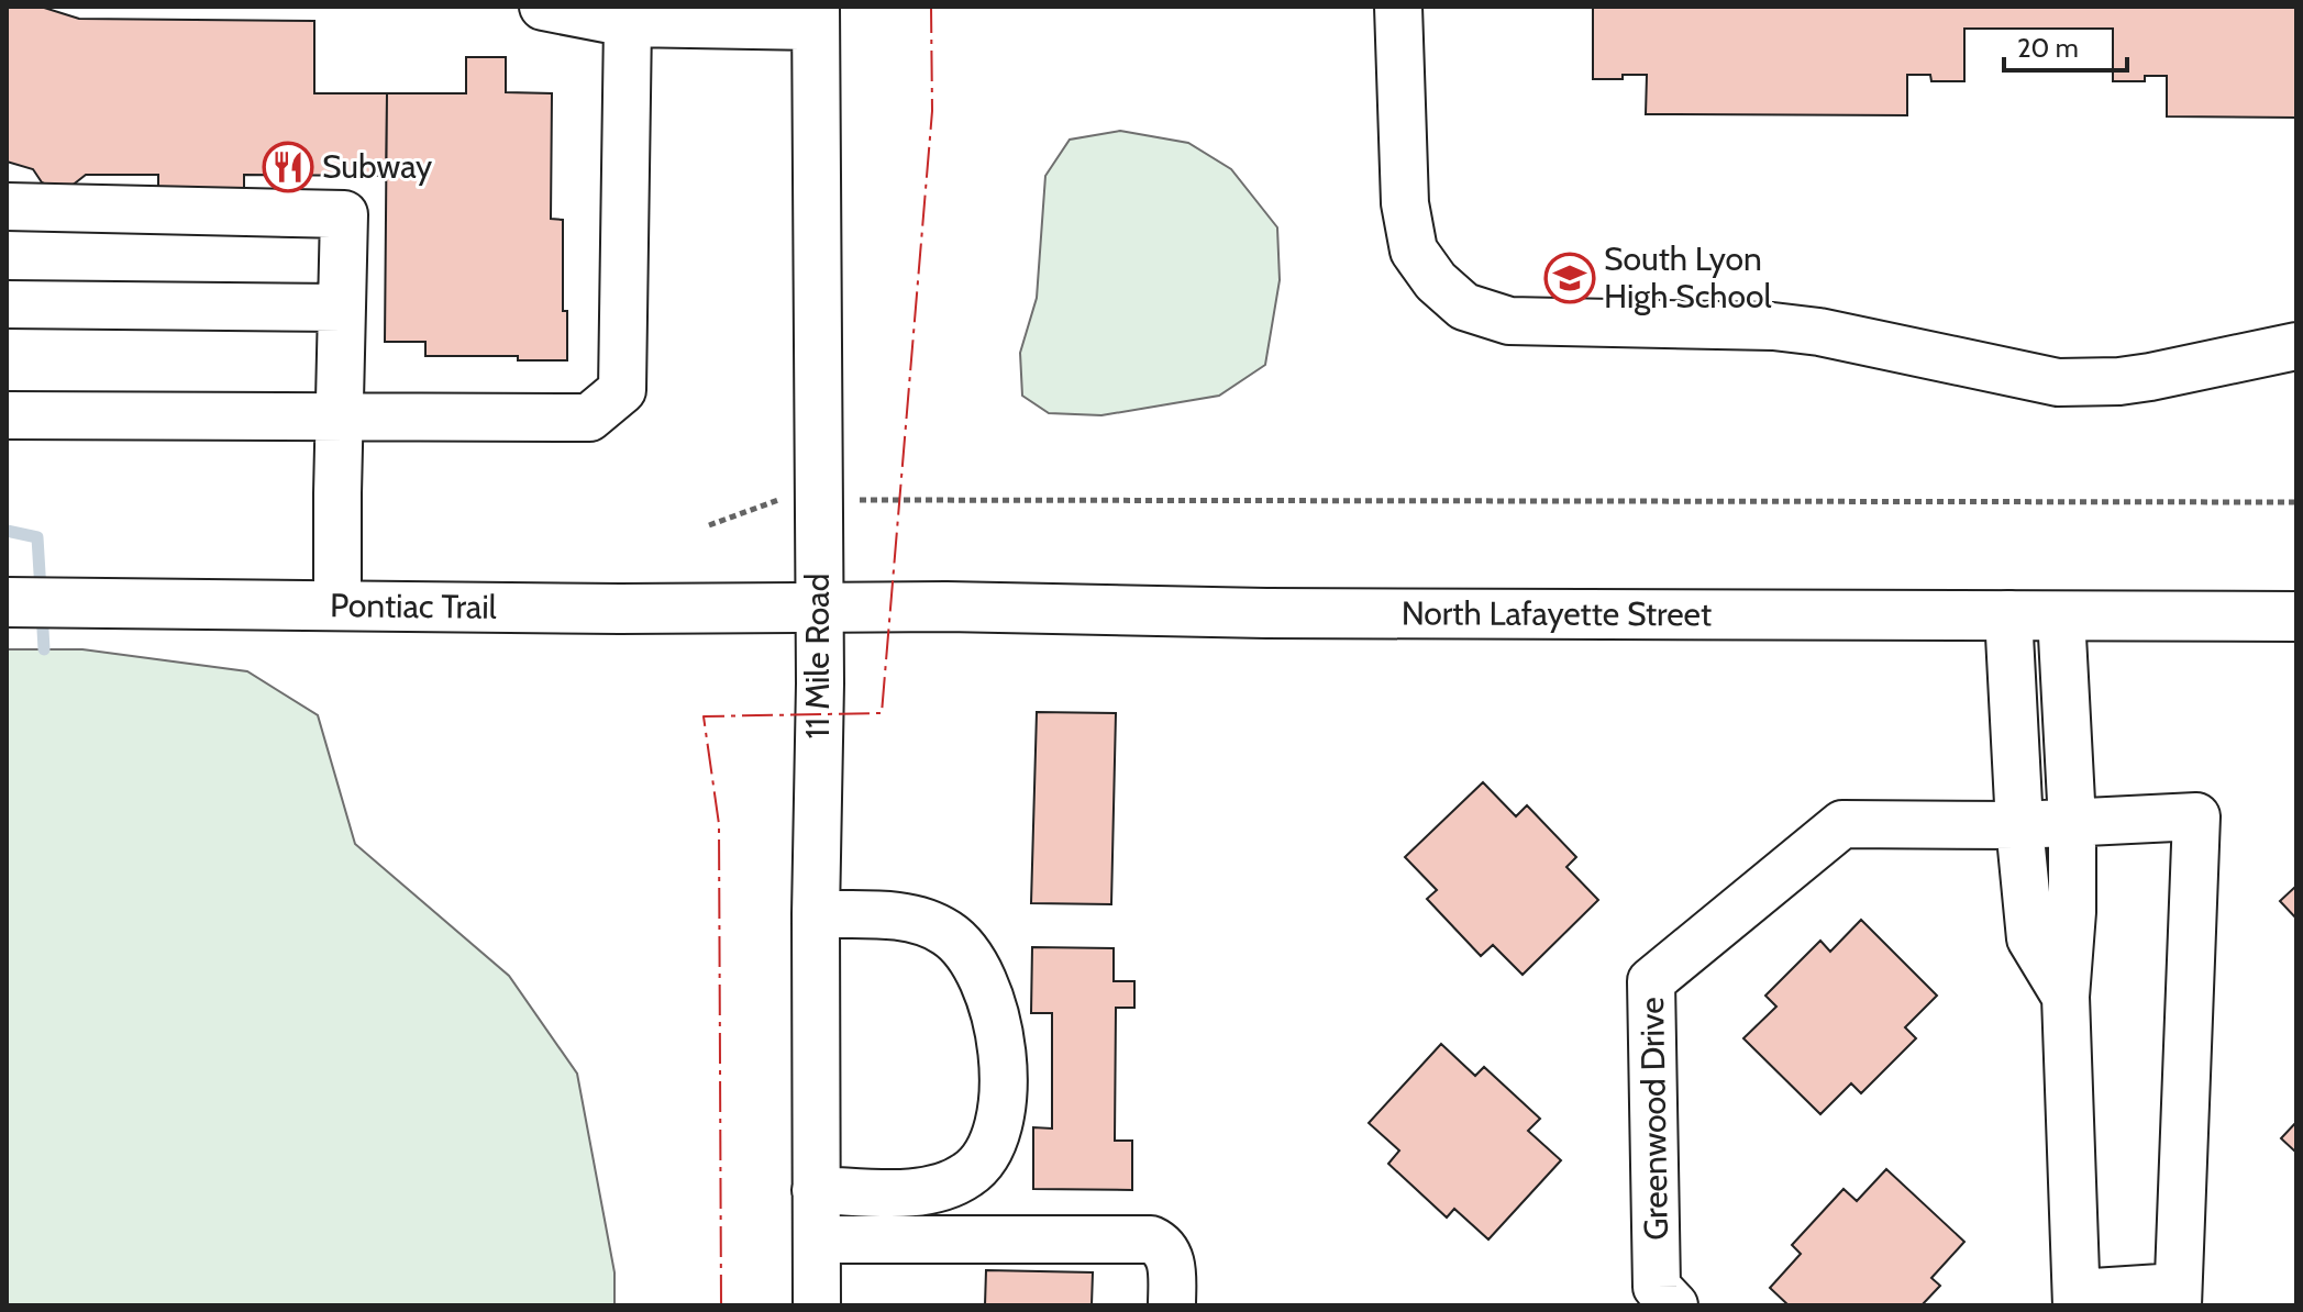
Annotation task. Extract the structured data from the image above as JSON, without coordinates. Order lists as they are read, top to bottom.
{
  "streets": {
    "main road": ["Pontiac Trail", "North Lafayette Street"],
    "street": ["11 Mile Road", "Greenwood Drive"]
  },
  "crossings": [
    ["Pontiac Trail", "North Lafayette Street"],
    ["Pontiac Trail", "11 Mile Road"],
    ["North Lafayette Street", "11 Mile Road"]
  ],
  "places": {
    "restaurant": ["Subway"],
    "school or university": ["South Lyon High School"]
  },
  "scale_bar": "20 m"
}
